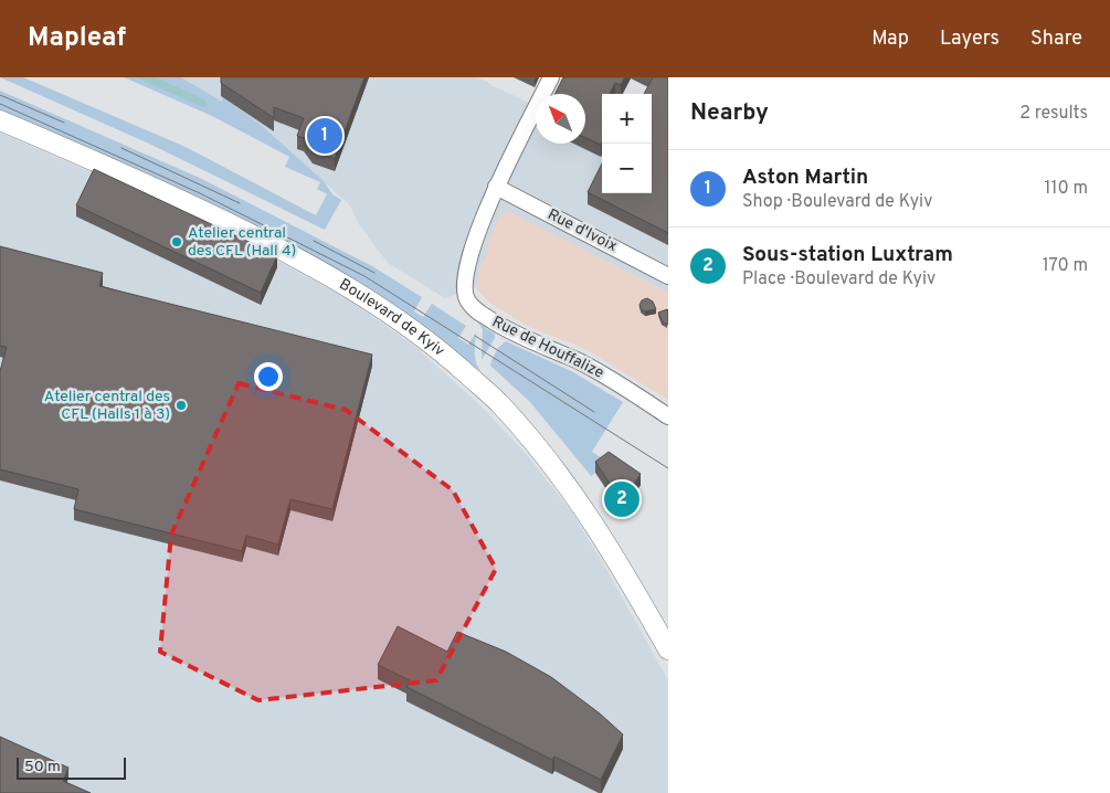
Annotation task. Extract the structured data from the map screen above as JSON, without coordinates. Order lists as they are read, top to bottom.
{
  "streets": {
    "main road": ["Boulevard de Kyiv"],
    "street": ["Rue d'Ivoix", "Rue de Houffalize"]
  },
  "crossings": [
    ["Rue d'Ivoix", "Rue de Houffalize"]
  ],
  "places": ["Atelier central des CFL (Hall 4)", "Atelier central des CFL (Halls 1 à 3)"],
  "scale_bar": "50 m",
  "north": "top left",
  "page": {
    "header": "Mapleaf",
    "nav": ["Map", "Layers", "Share"],
    "heading": ["Nearby", "2 results"],
    "map_buttons": ["+", "−"],
    "pins": ["1", "2"],
    "list": [
      {
        "mark": "1",
        "name": "Aston Martin",
        "note": "Shop · Boulevard de Kyiv",
        "value": "110 m"
      },
      {
        "mark": "2",
        "name": "Sous-station Luxtram",
        "note": "Place · Boulevard de Kyiv",
        "value": "170 m"
      }
    ],
    "scale": "50 m"
  }
}
